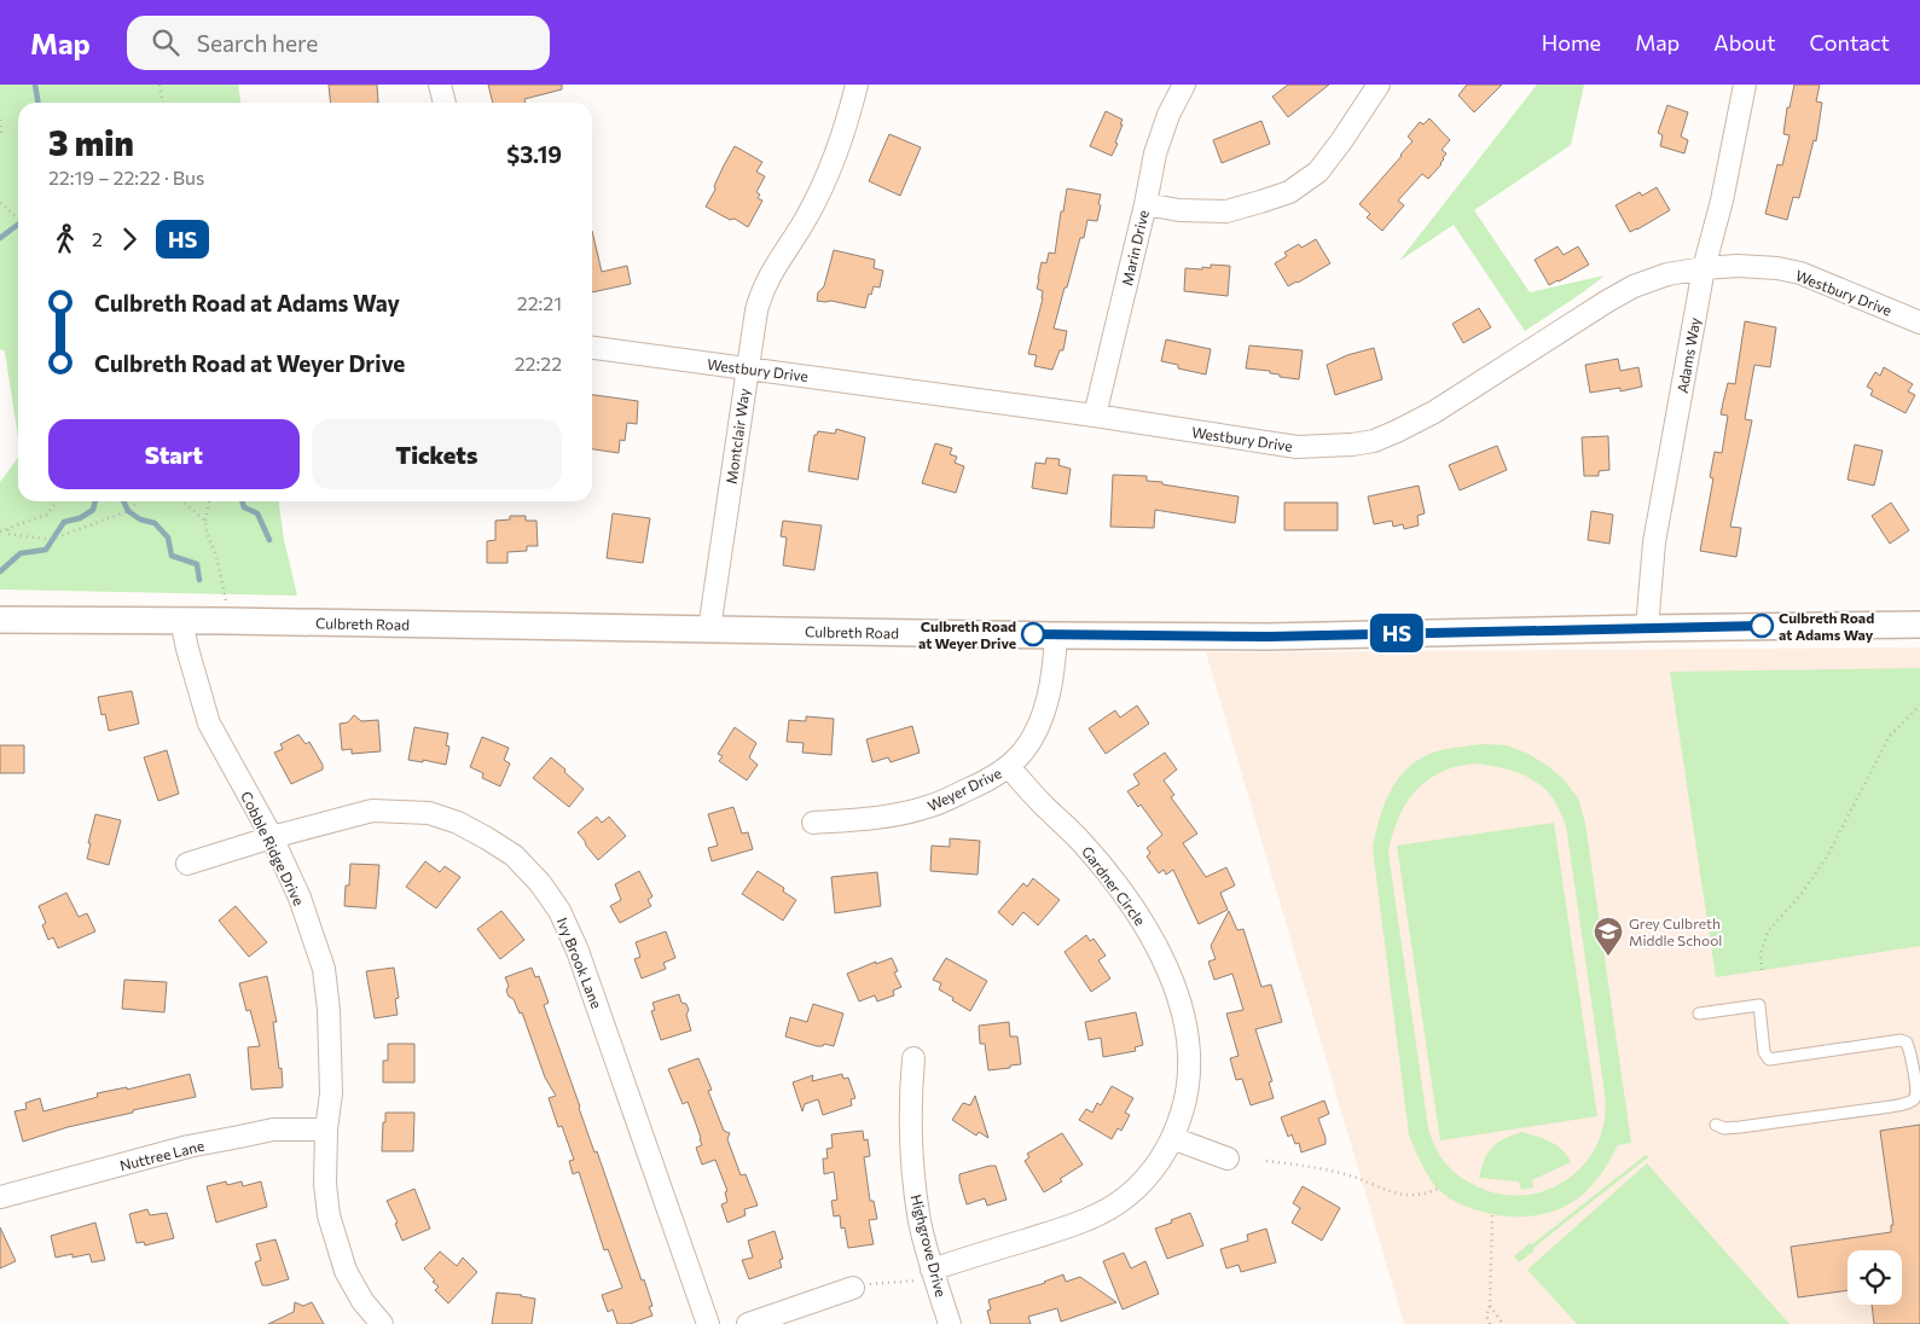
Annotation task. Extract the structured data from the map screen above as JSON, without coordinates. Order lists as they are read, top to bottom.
{
  "streets": {
    "street": [
      "Marin Drive",
      "Westbury Drive",
      "Adams Way",
      "Montclair Way",
      "Culbreth Road",
      "Weyer Drive",
      "Cobble Ridge Drive",
      "Gardner Circle",
      "Ivy Brook Lane",
      "Nuttree Lane",
      "Highgrove Drive"
    ]
  },
  "crossings": [
    ["Marin Drive", "Westbury Drive"],
    ["Westbury Drive", "Adams Way"],
    ["Westbury Drive", "Montclair Way"],
    ["Adams Way", "Culbreth Road"],
    ["Montclair Way", "Culbreth Road"],
    ["Culbreth Road", "Weyer Drive"],
    ["Culbreth Road", "Cobble Ridge Drive"],
    ["Weyer Drive", "Gardner Circle"],
    ["Cobble Ridge Drive", "Ivy Brook Lane"],
    ["Cobble Ridge Drive", "Nuttree Lane"],
    ["Gardner Circle", "Highgrove Drive"]
  ],
  "places": {
    "other": ["Culbreth Road at Adams Way", "Culbreth Road at Weyer Drive"],
    "school or university": ["Grey Culbreth Middle School"]
  },
  "lines": ["bus line HS"],
  "page": {
    "header": "Map",
    "search": "Search here",
    "nav": [
      "Home",
      "Map",
      "About",
      "Contact"
    ],
    "on_map": "HS",
    "heading": ["3 min", "22:19 – 22:22 · Bus", "$3.19"],
    "legs": ["2", "HS"],
    "list": [
      {
        "name": "Culbreth Road at Adams Way",
        "value": "22:21"
      },
      {
        "name": "Culbreth Road at Weyer Drive",
        "value": "22:22"
      }
    ],
    "buttons": ["Start", "Tickets"]
  }
}
